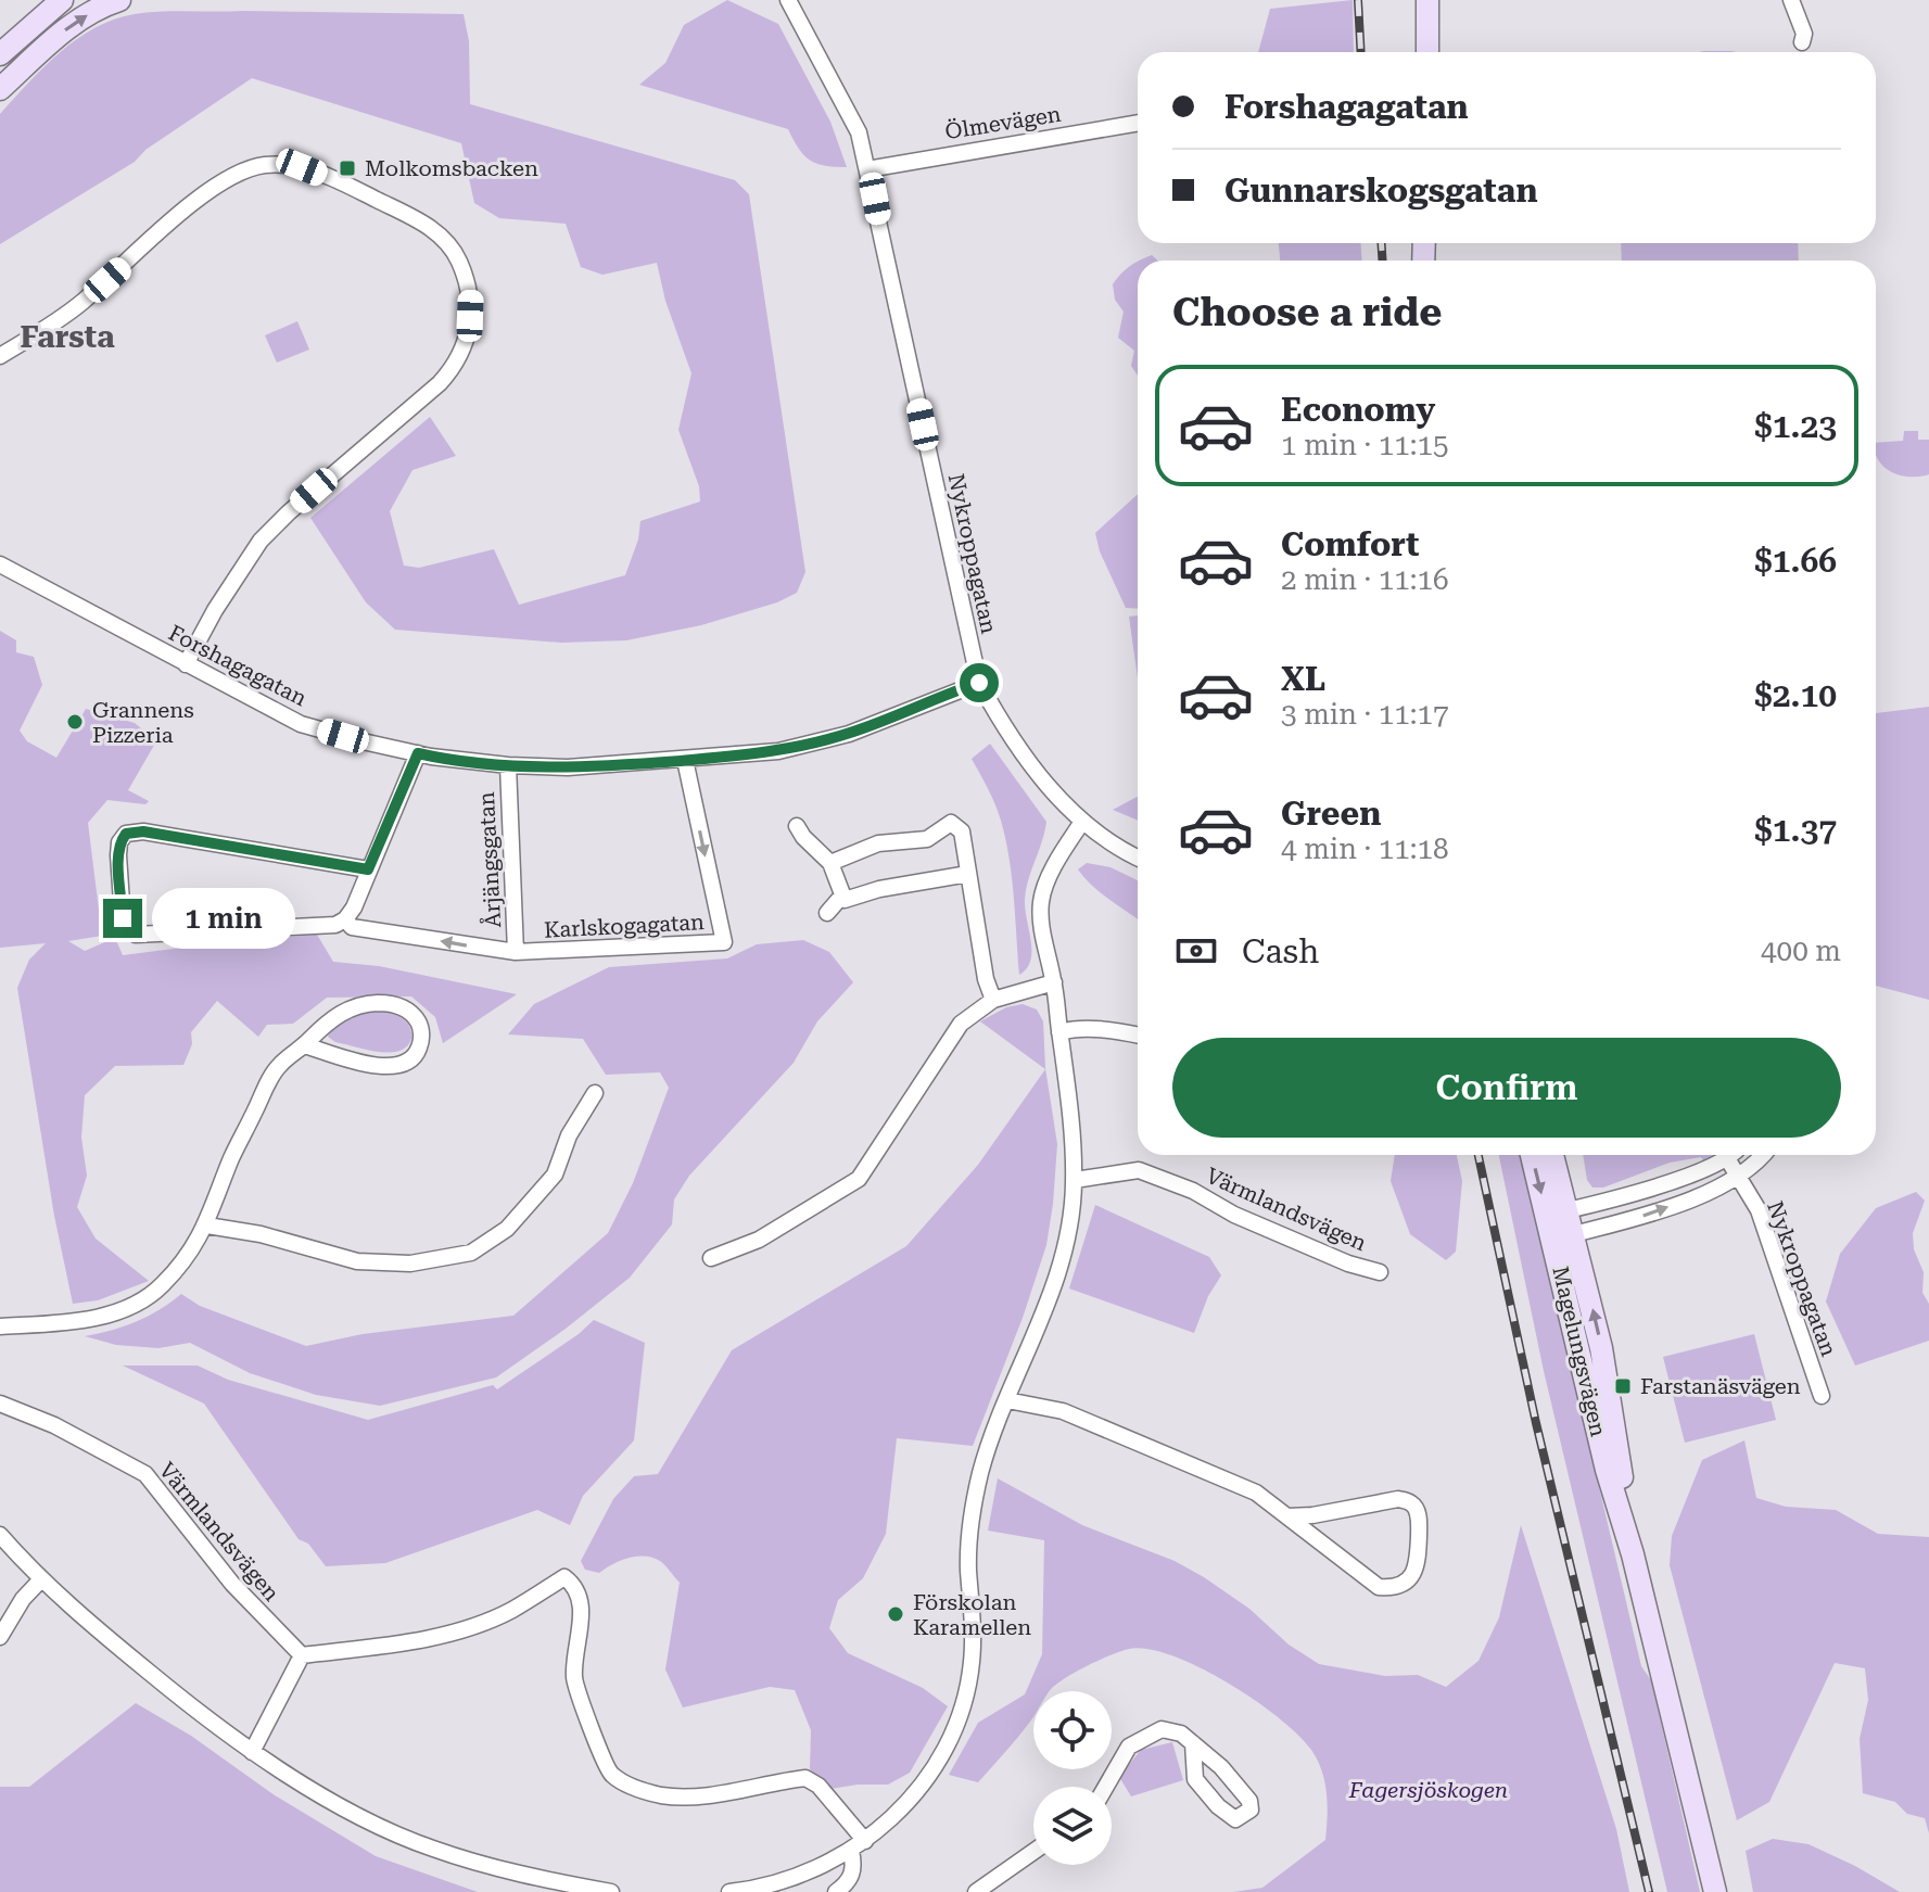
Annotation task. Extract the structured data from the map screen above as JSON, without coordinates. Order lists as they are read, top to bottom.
{
  "streets": {
    "main road": ["Magelungsvägen"],
    "street": [
      "Ölmevägen",
      "Nykroppagatan",
      "Forshagagatan",
      "Årjängsgatan",
      "Karlskogagatan",
      "Värmlandsvägen"
    ]
  },
  "crossings": [
    ["Ölmevägen", "Nykroppagatan"],
    ["Nykroppagatan", "Forshagagatan"],
    ["Forshagagatan", "Årjängsgatan"],
    ["Forshagagatan", "Karlskogagatan"],
    ["Årjängsgatan", "Karlskogagatan"]
  ],
  "districts": ["Farsta"],
  "parks": ["Fagersjöskogen"],
  "places": {
    "transit": ["Molkomsbacken", "Farstanäsvägen"],
    "other": ["Grannens Pizzeria", "Förskolan Karamellen"]
  },
  "page": {
    "banner": ["Forshagagatan", "Gunnarskogsgatan"],
    "heading": "Choose a ride",
    "list": [
      {
        "name": "Economy",
        "note": "1 min · 11:15",
        "value": "$1.23"
      },
      {
        "name": "Comfort",
        "note": "2 min · 11:16",
        "value": "$1.66"
      },
      {
        "name": "XL",
        "note": "3 min · 11:17",
        "value": "$2.10"
      },
      {
        "name": "Green",
        "note": "4 min · 11:18",
        "value": "$1.37"
      }
    ],
    "bubble": "1 min",
    "pay": ["Cash", "400 m"],
    "buttons": "Confirm"
  }
}
